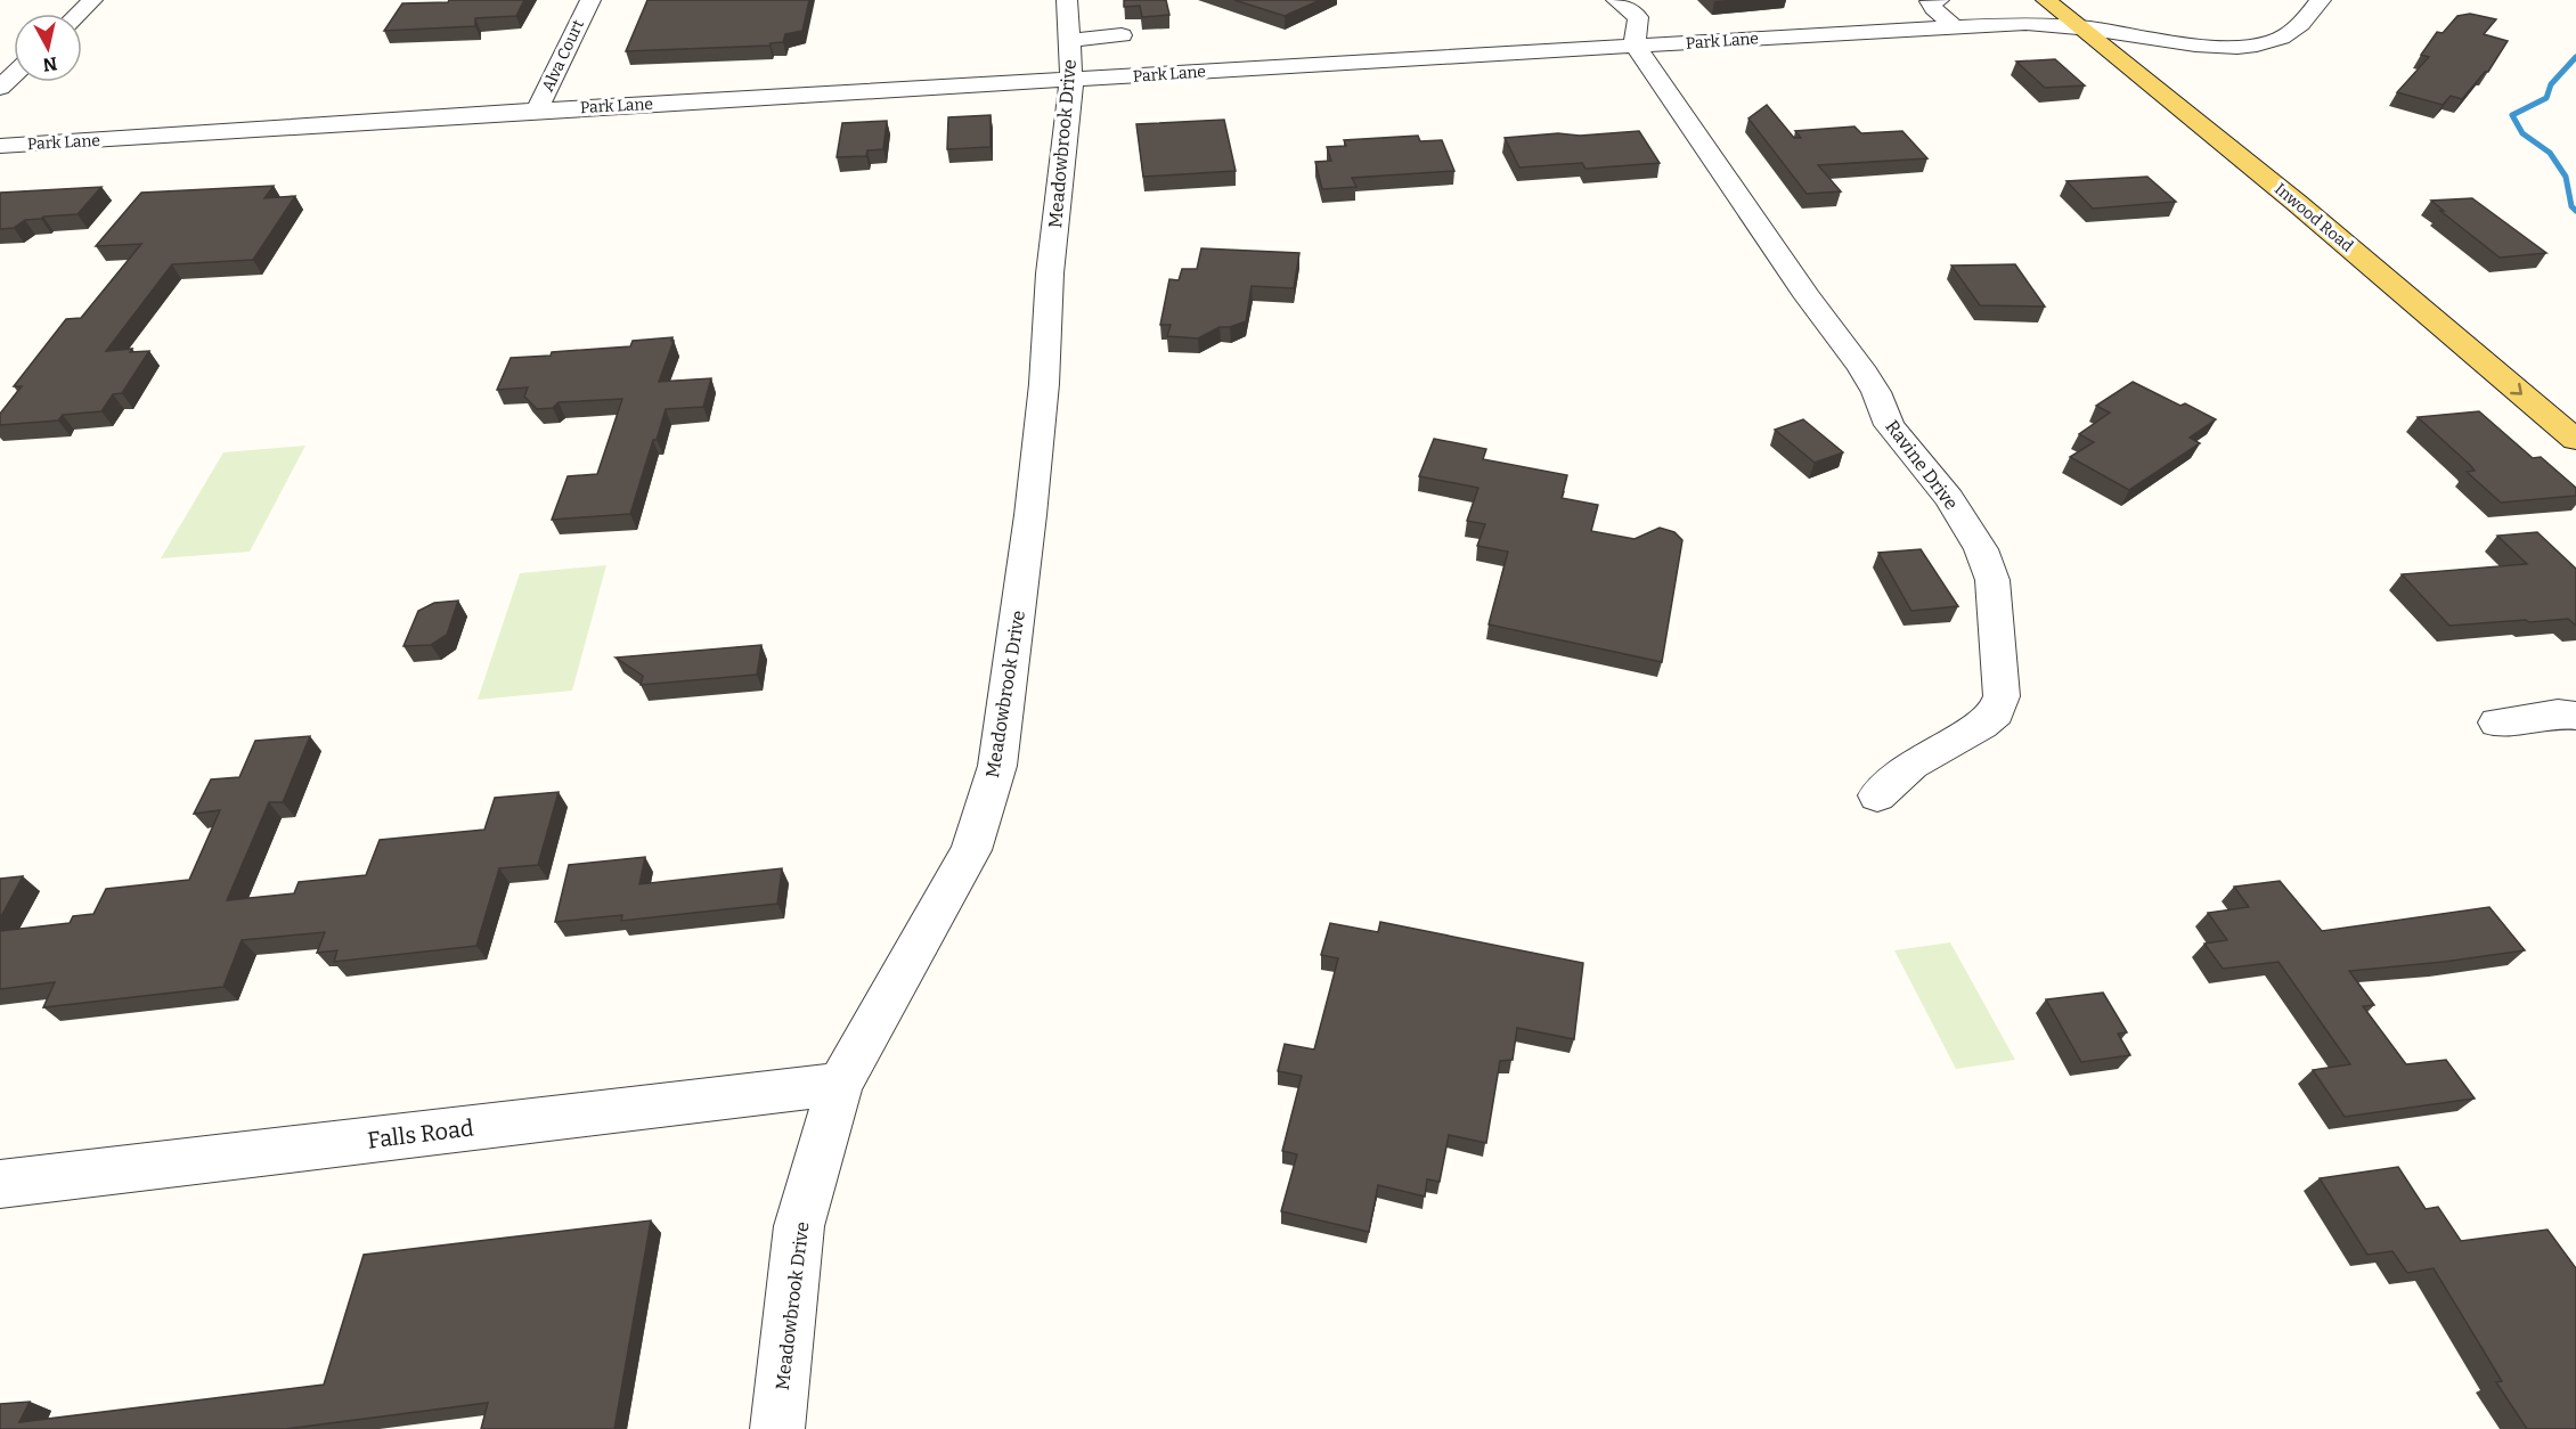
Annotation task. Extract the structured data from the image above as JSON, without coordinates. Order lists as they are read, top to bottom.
{
  "streets": {
    "main road": ["Inwood Road"],
    "street": [
      "Park Lane",
      "Alva Court",
      "Meadowbrook Drive",
      "Ravine Drive",
      "Falls Road"
    ]
  },
  "crossings": [
    ["Park Lane", "Alva Court"],
    ["Park Lane", "Meadowbrook Drive"],
    ["Park Lane", "Inwood Road"],
    ["Park Lane", "Ravine Drive"],
    ["Meadowbrook Drive", "Falls Road"]
  ],
  "north": "bottom"
}
